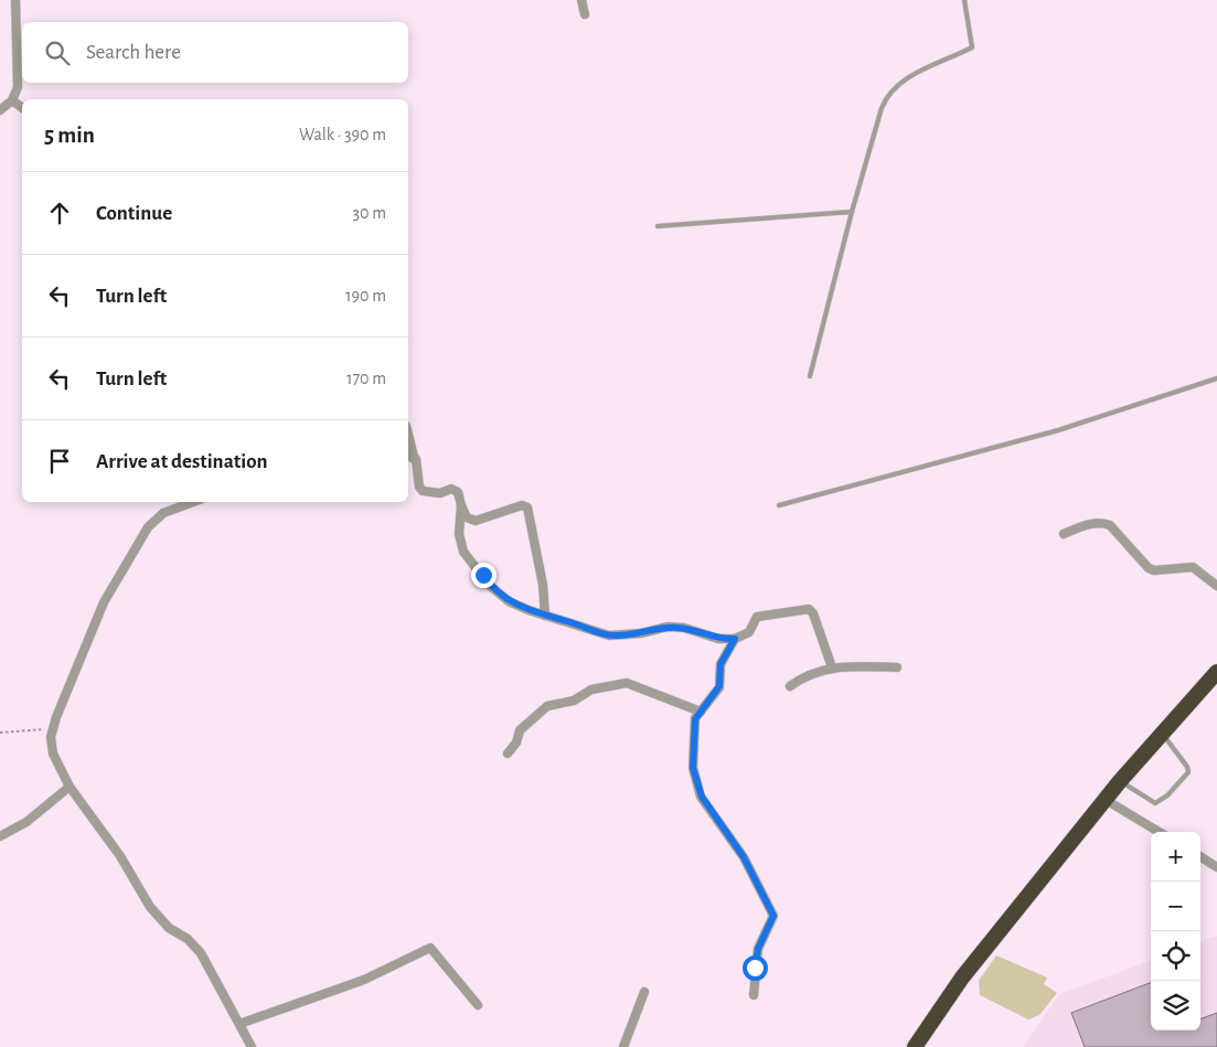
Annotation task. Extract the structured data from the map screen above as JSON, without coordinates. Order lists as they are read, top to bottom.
{
  "page": {
    "search": "Search here",
    "heading": ["5 min", "Walk · 390 m"],
    "list": [
      ["Continue", "30 m"],
      ["Turn left", "190 m"],
      ["Turn left", "170 m"],
      "Arrive at destination"
    ],
    "map_buttons": ["+", "−"]
  }
}
